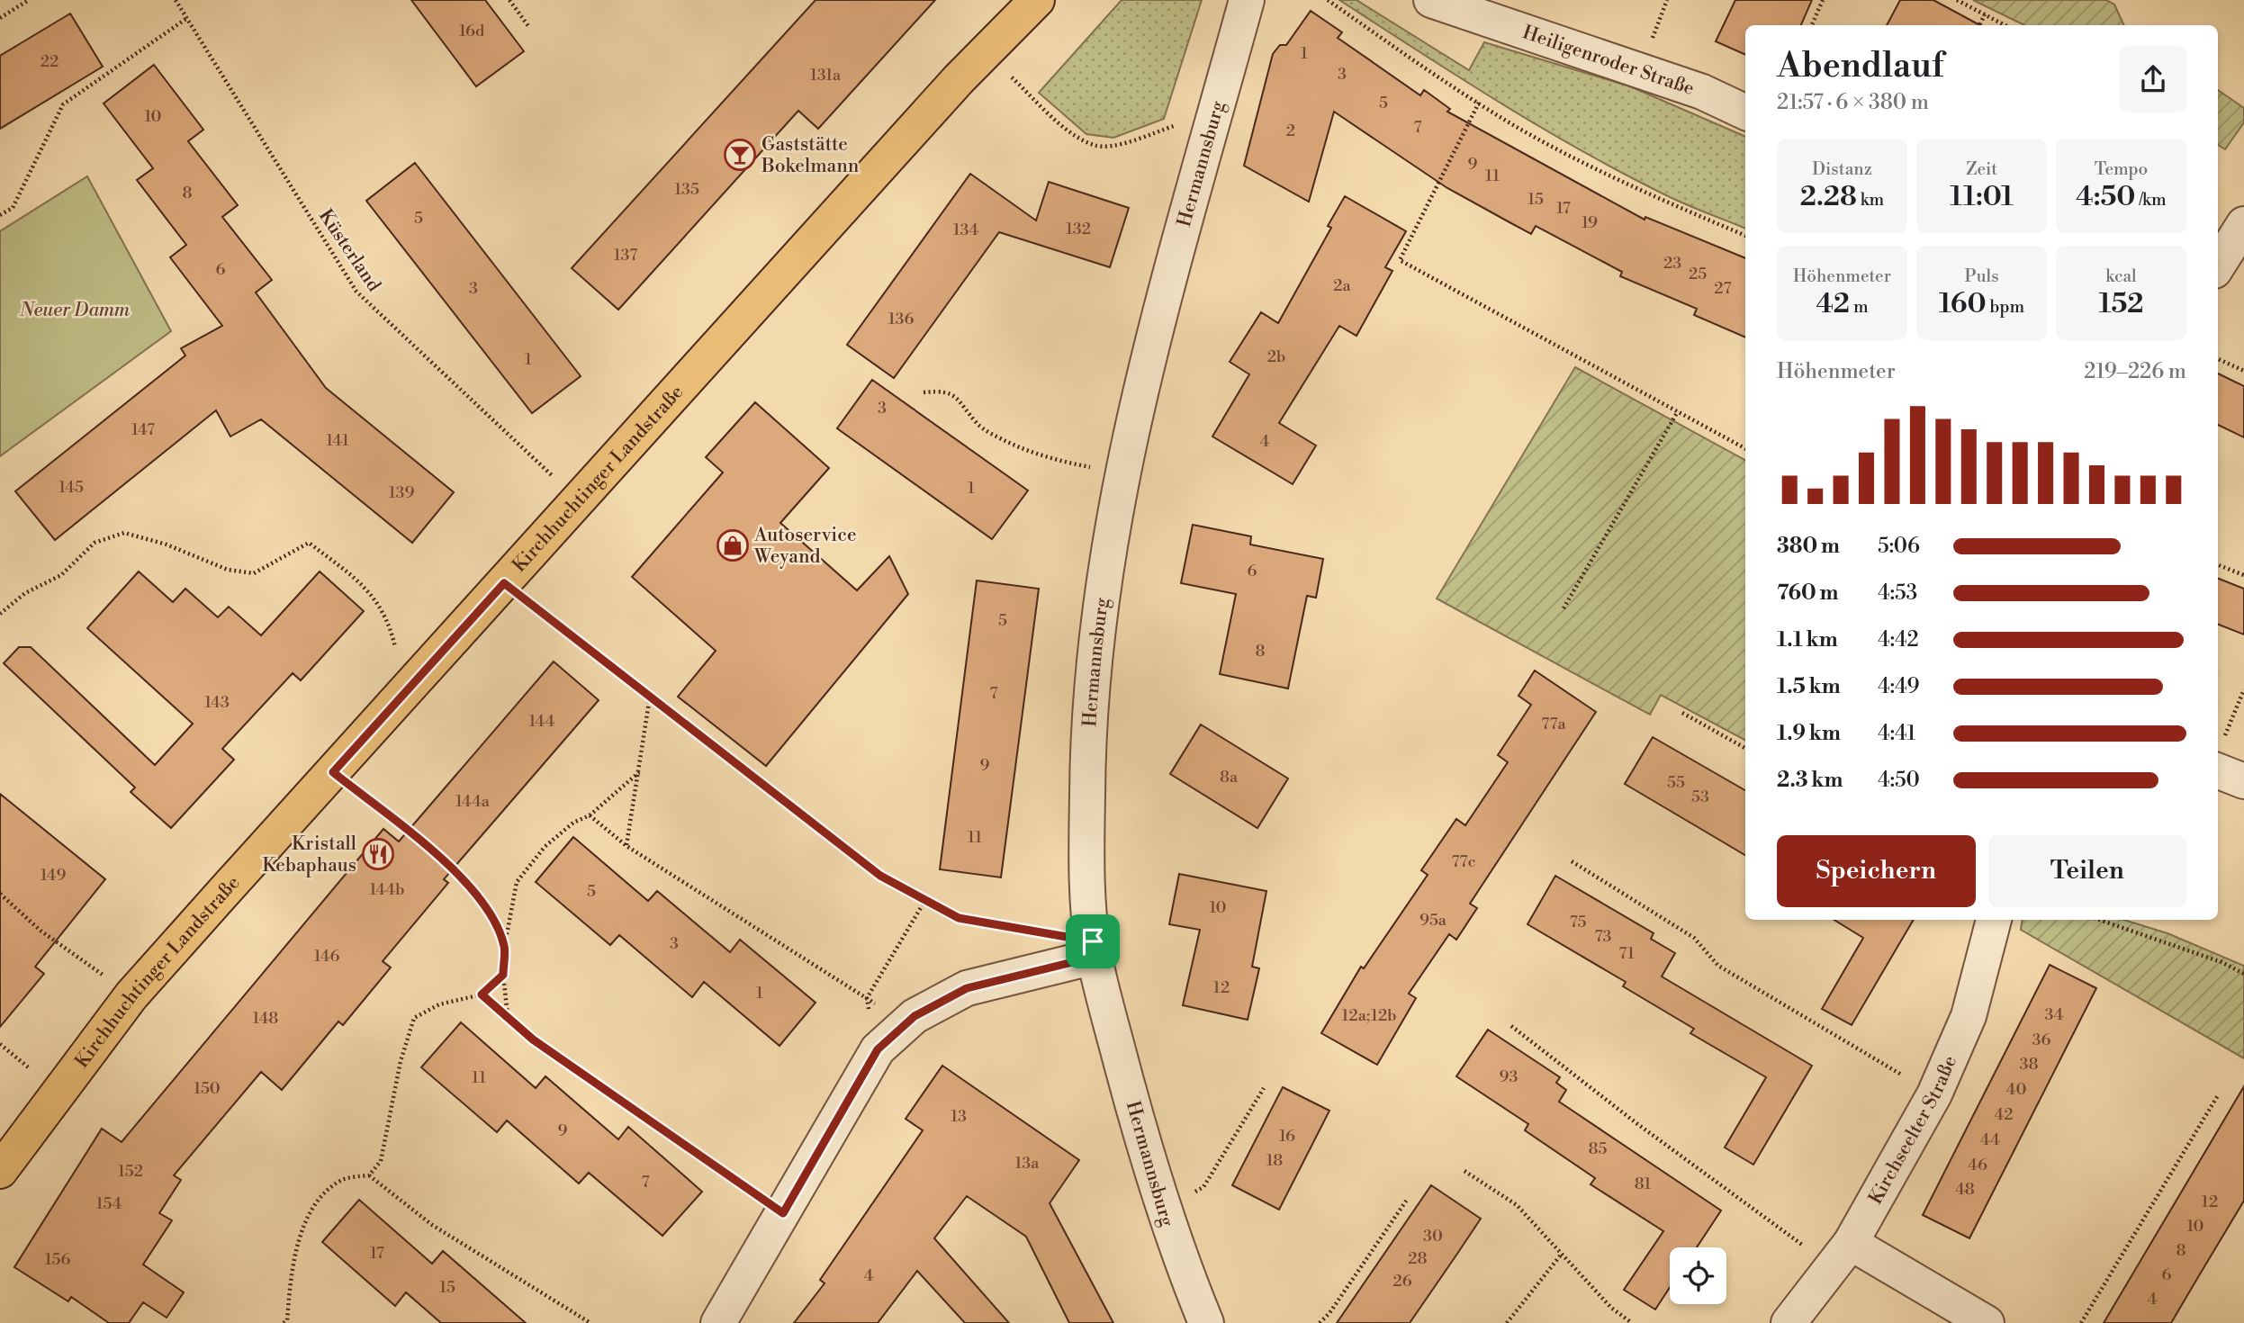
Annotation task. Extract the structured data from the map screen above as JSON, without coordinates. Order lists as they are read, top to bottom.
{
  "streets": {
    "main road": ["Kirchhuchtinger Landstraße"],
    "street": ["Heiligenroder Straße", "Hermannsburg", "Kirchseelter Straße"],
    "path": ["Küsterland"]
  },
  "crossings": [
    ["Küsterland", "Kirchhuchtinger Landstraße"]
  ],
  "parks": ["Neuer Damm"],
  "places": {
    "bar": ["Gaststätte Bokelmann"],
    "shop": ["Autoservice Weyand"],
    "restaurant": ["Kristall Kebaphaus"]
  },
  "house_numbers": [
    "16d",
    "1",
    "22",
    "3",
    "131a",
    "5",
    "10",
    "7",
    "2",
    "9",
    "11",
    "135",
    "8",
    "15",
    "17",
    "5",
    "19",
    "132",
    "134",
    "137",
    "23",
    "6",
    "25",
    "2a",
    "3",
    "27",
    "136",
    "2b",
    "1",
    "3",
    "147",
    "141",
    "4",
    "145",
    "1",
    "139",
    "6",
    "5",
    "8",
    "7",
    "143",
    "144",
    "77a",
    "9",
    "8a",
    "55",
    "53",
    "144a",
    "11",
    "77c",
    "149",
    "144b",
    "5",
    "10",
    "95a",
    "75",
    "73",
    "3",
    "71",
    "146",
    "12",
    "1",
    "34",
    "12a;12b",
    "148",
    "36",
    "38",
    "93",
    "11",
    "150",
    "40",
    "42",
    "13",
    "9",
    "16",
    "44",
    "85",
    "18",
    "13a",
    "46",
    "152",
    "7",
    "81",
    "48",
    "12",
    "154",
    "10",
    "30",
    "8",
    "17",
    "28",
    "156",
    "6",
    "4",
    "26",
    "15",
    "4"
  ],
  "page": {
    "heading": ["Abendlauf", "21:57 · 6 × 380 m"],
    "stats": [
      ["Distanz", "2.28 km"],
      ["Zeit", "11:01"],
      ["Tempo", "4:50 /km"],
      ["Höhenmeter", "42 m"],
      ["Puls", "160 bpm"],
      ["kcal", "152"]
    ],
    "chart": ["Höhenmeter", "219–226 m"],
    "list": [
      {
        "name": "380 m",
        "note": "5:06"
      },
      {
        "name": "760 m",
        "note": "4:53"
      },
      {
        "name": "1.1 km",
        "note": "4:42"
      },
      {
        "name": "1.5 km",
        "note": "4:49"
      },
      {
        "name": "1.9 km",
        "note": "4:41"
      },
      {
        "name": "2.3 km",
        "note": "4:50"
      }
    ],
    "buttons": ["Speichern", "Teilen"]
  }
}
